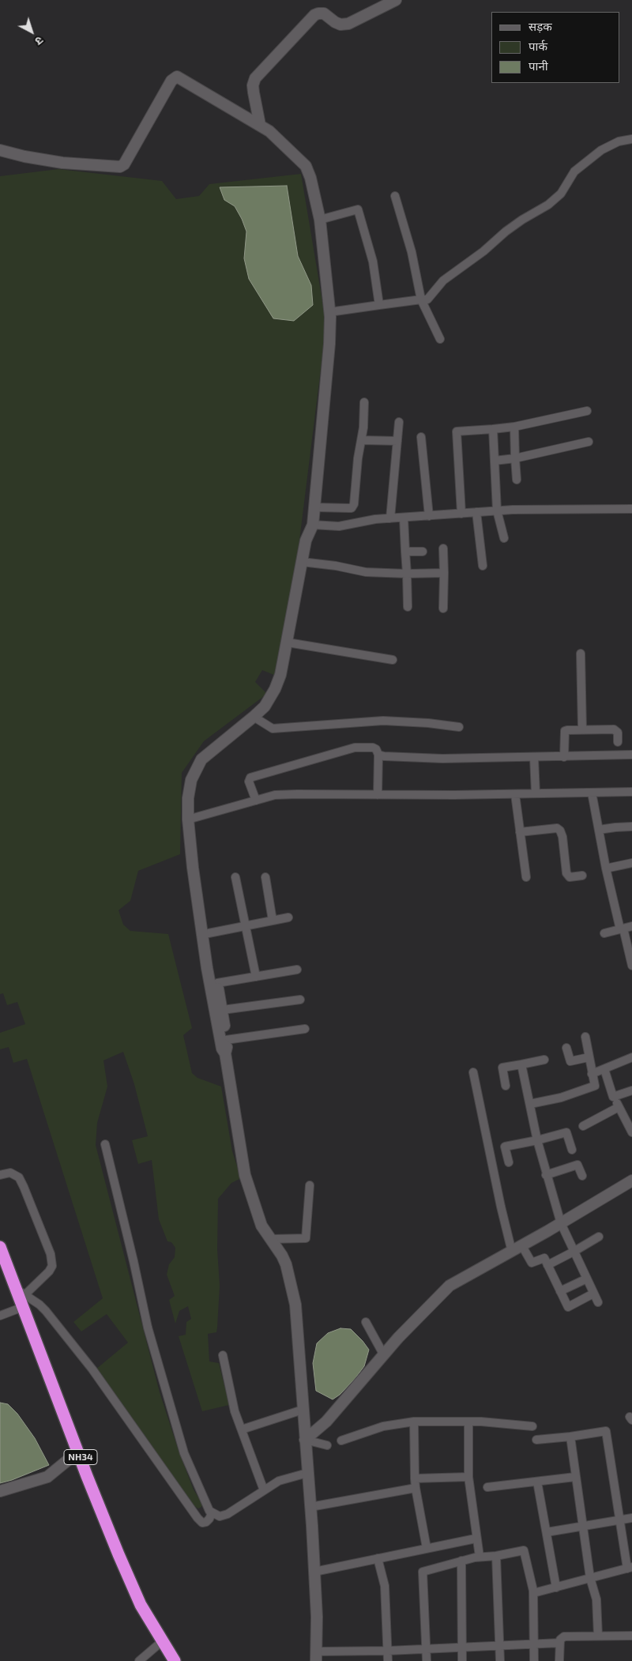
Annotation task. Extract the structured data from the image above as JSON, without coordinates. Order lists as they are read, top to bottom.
{
  "streets": {
    "highway": ["NH34"]
  },
  "legend": ["सड़क", "पार्क", "पानी"],
  "north": "bottom right"
}
